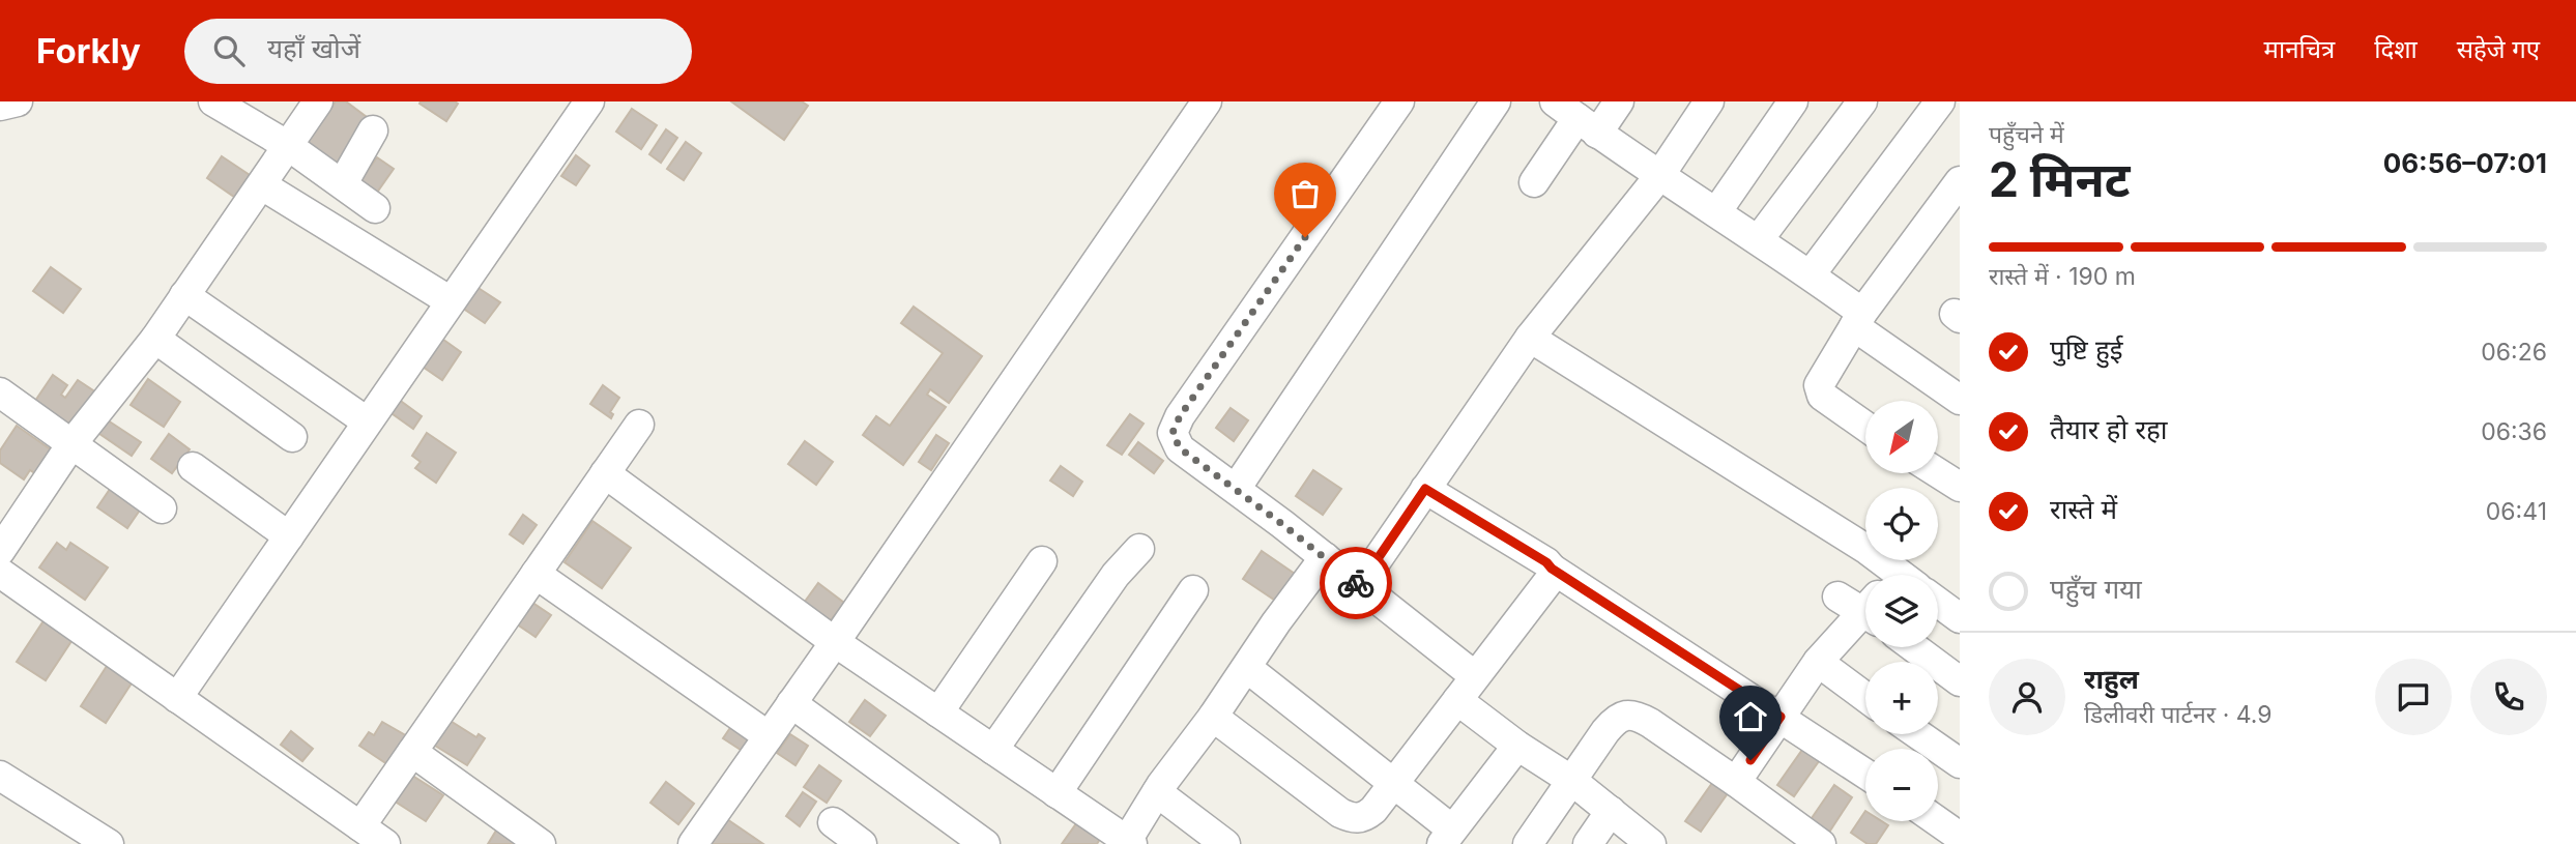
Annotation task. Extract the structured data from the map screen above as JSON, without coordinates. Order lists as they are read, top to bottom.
{
  "north": "bottom left",
  "page": {
    "header": "Forkly",
    "search": "यहाँ खोजें",
    "nav": ["मानचित्र", "दिशा", "सहेजे गए"],
    "heading": ["2 मिनट", "पहुँचने में", "06:56–07:01"],
    "panel": ["राहुल", "डिलीवरी पार्टनर · 4.9"],
    "bar": "रास्ते में · 190 m",
    "list": [
      ["पुष्टि हुई", "06:26"],
      ["तैयार हो रहा", "06:36"],
      ["रास्ते में", "06:41"],
      "पहुँच गया"
    ],
    "map_buttons": ["+", "−"]
  }
}
